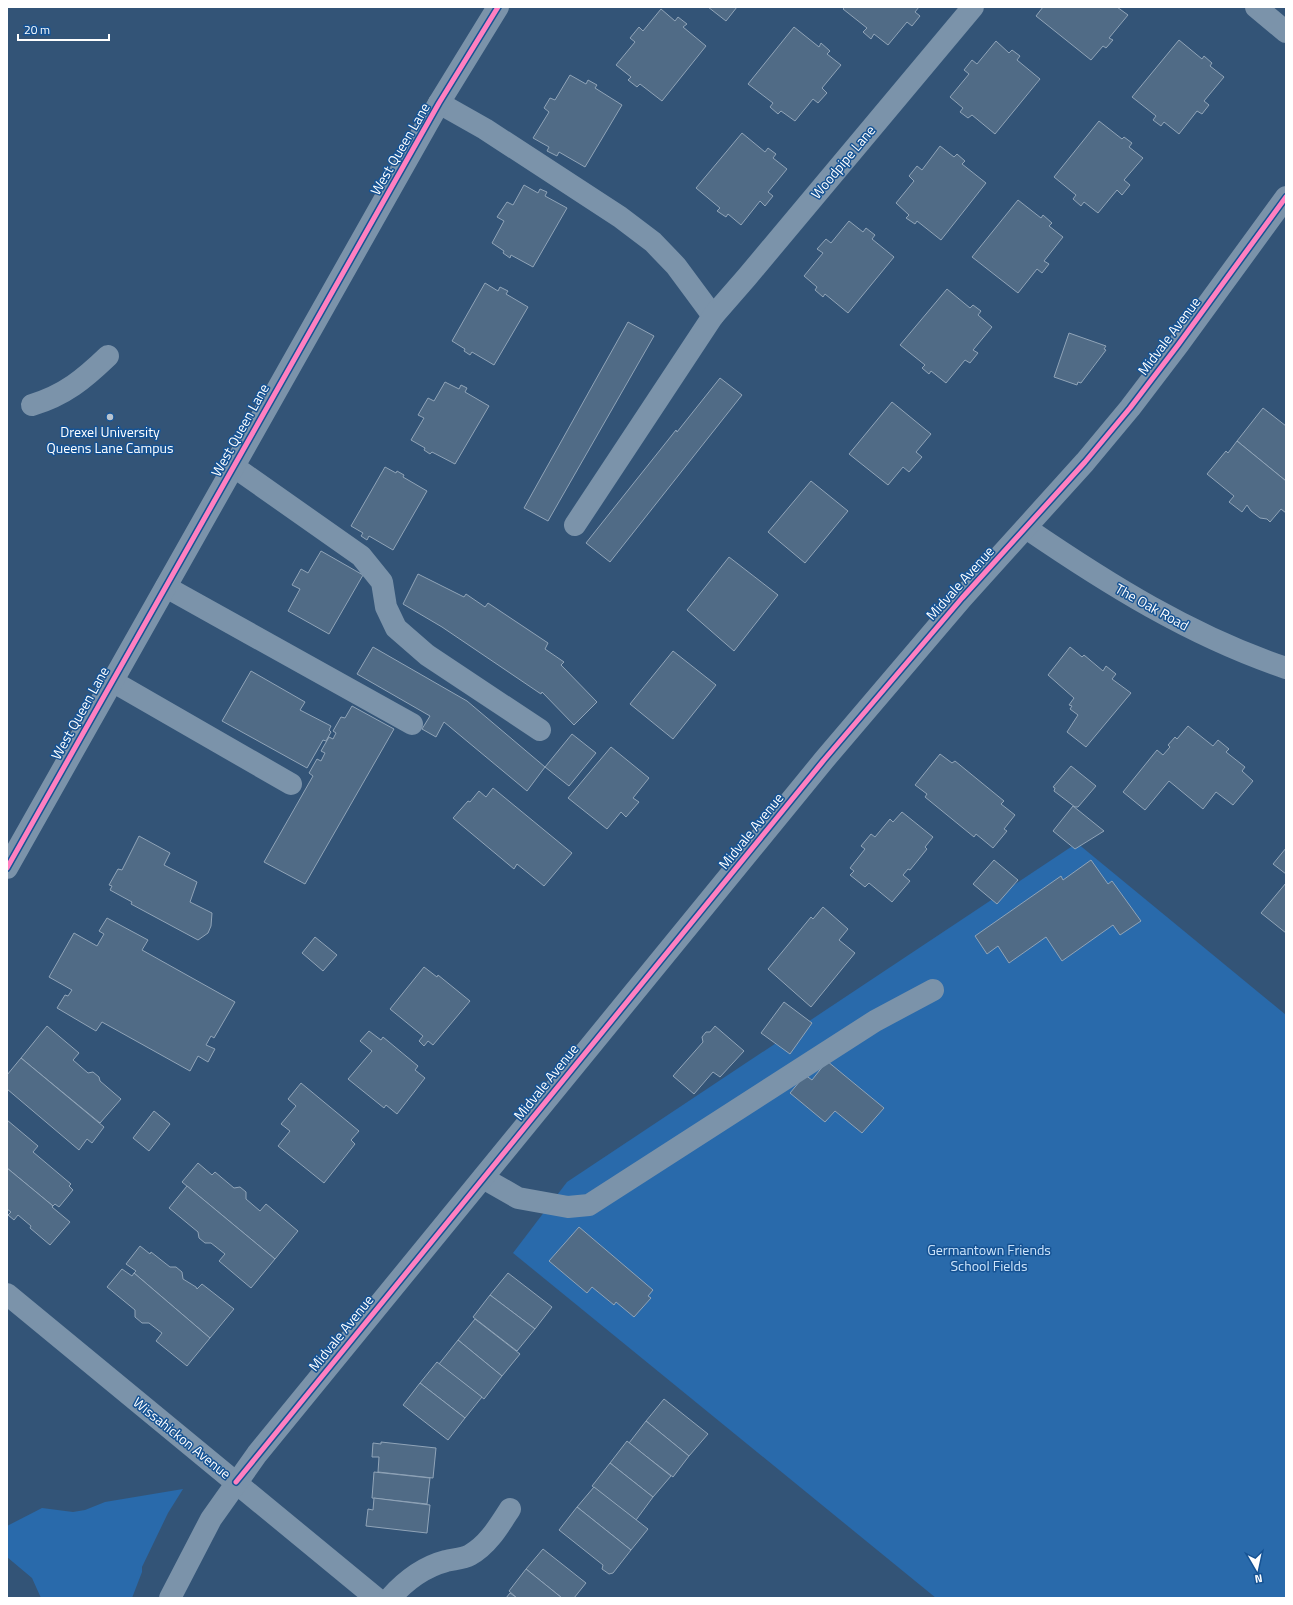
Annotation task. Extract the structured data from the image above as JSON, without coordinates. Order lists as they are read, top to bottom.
{
  "streets": {
    "street": [
      "West Queen Lane",
      "Woodpipe Lane",
      "Midvale Avenue",
      "The Oak Road",
      "Wissahickon Avenue"
    ]
  },
  "crossings": [
    ["Midvale Avenue", "The Oak Road"],
    ["Midvale Avenue", "Wissahickon Avenue"]
  ],
  "parks": ["Germantown Friends School Fields"],
  "places": ["Drexel University Queens Lane Campus"],
  "scale_bar": "20 m",
  "north": "bottom"
}
